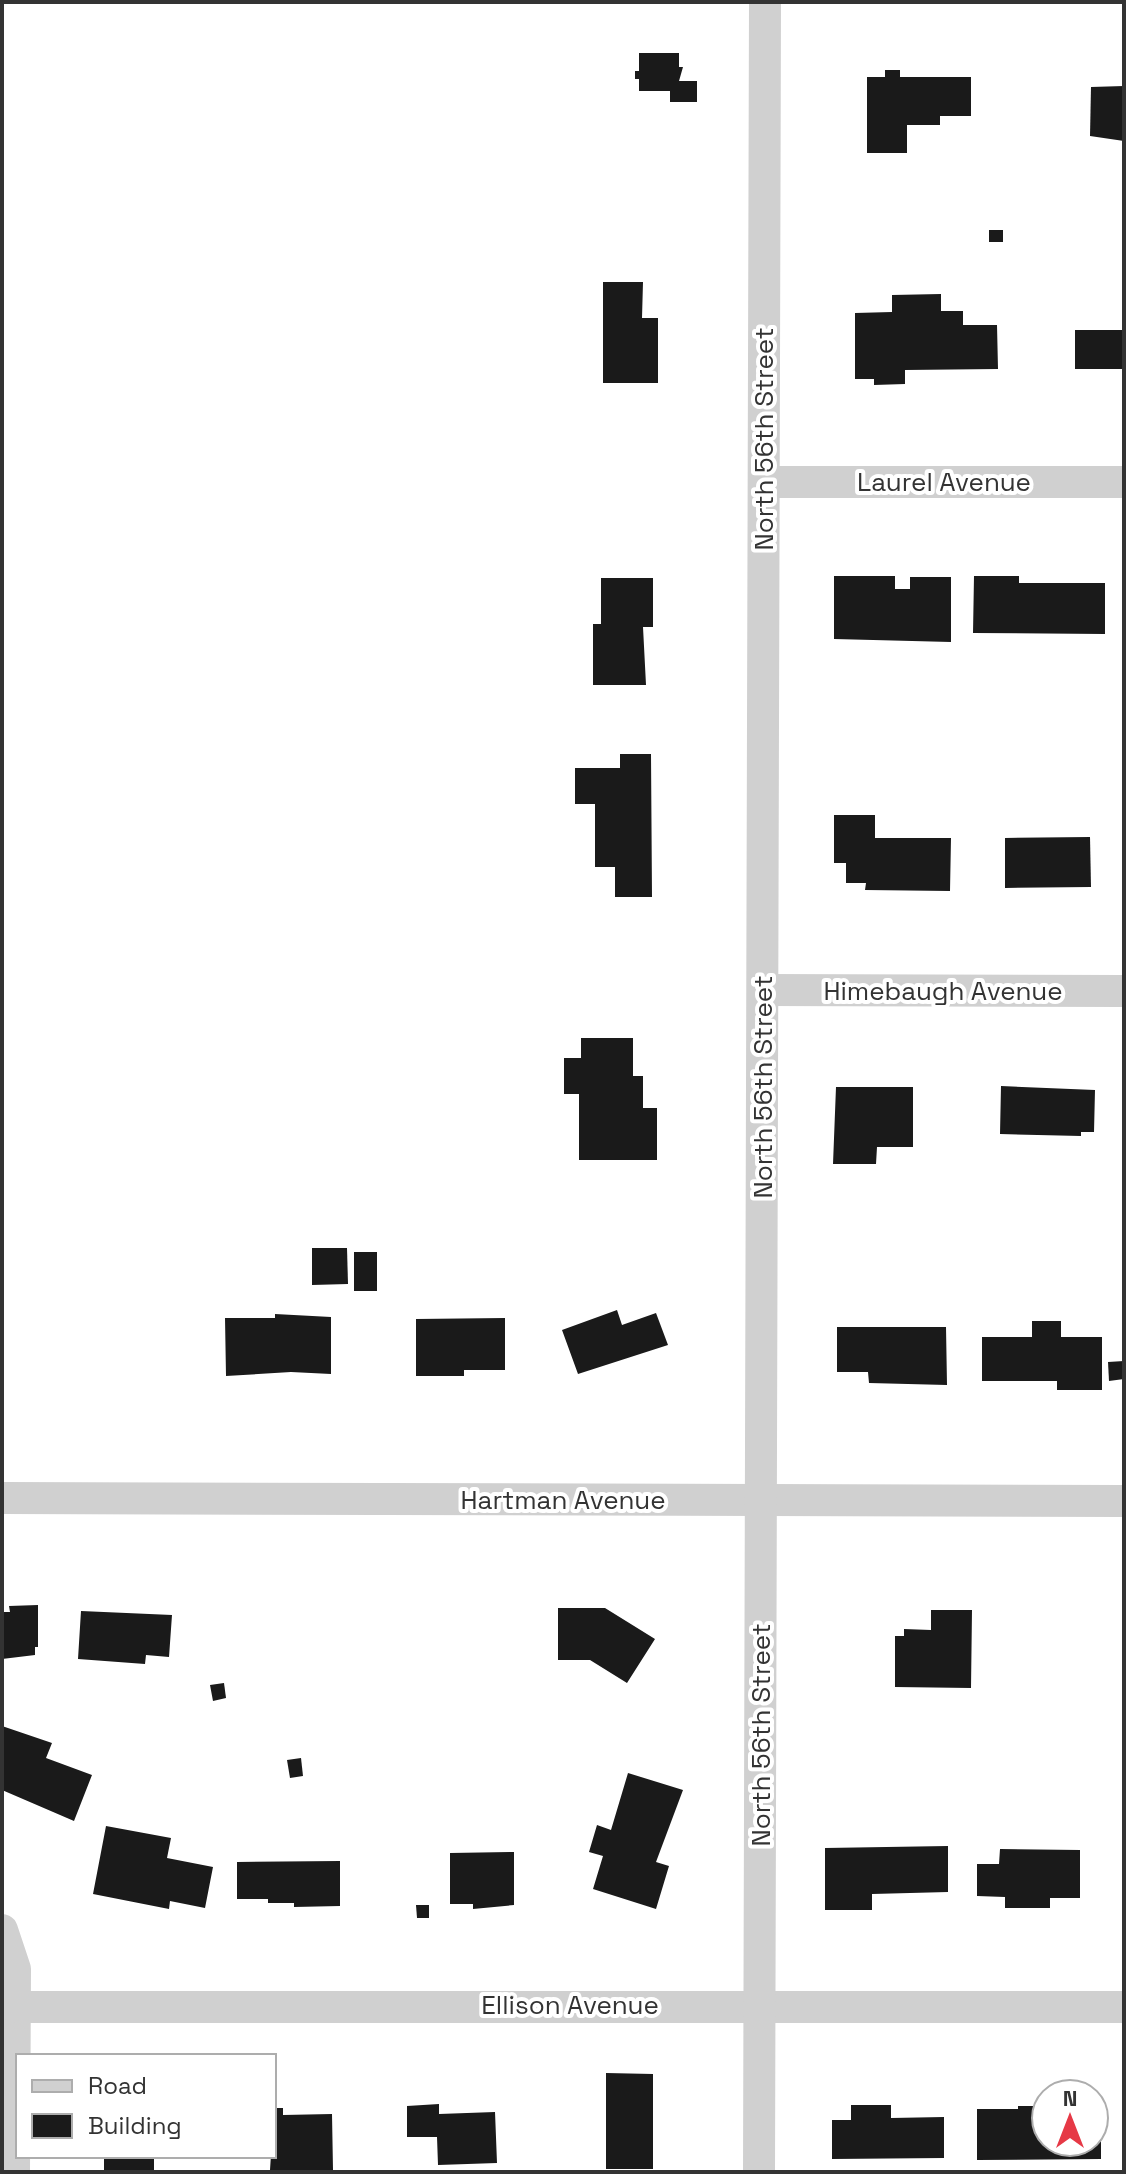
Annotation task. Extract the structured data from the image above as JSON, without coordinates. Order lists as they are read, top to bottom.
{
  "streets": {
    "street": [
      "North 56th Street",
      "Laurel Avenue",
      "Himebaugh Avenue",
      "Hartman Avenue",
      "Ellison Avenue"
    ]
  },
  "crossings": [
    ["North 56th Street", "Laurel Avenue"],
    ["North 56th Street", "Himebaugh Avenue"],
    ["North 56th Street", "Hartman Avenue"],
    ["North 56th Street", "Ellison Avenue"]
  ],
  "legend": ["Road", "Building"],
  "north": "top"
}
